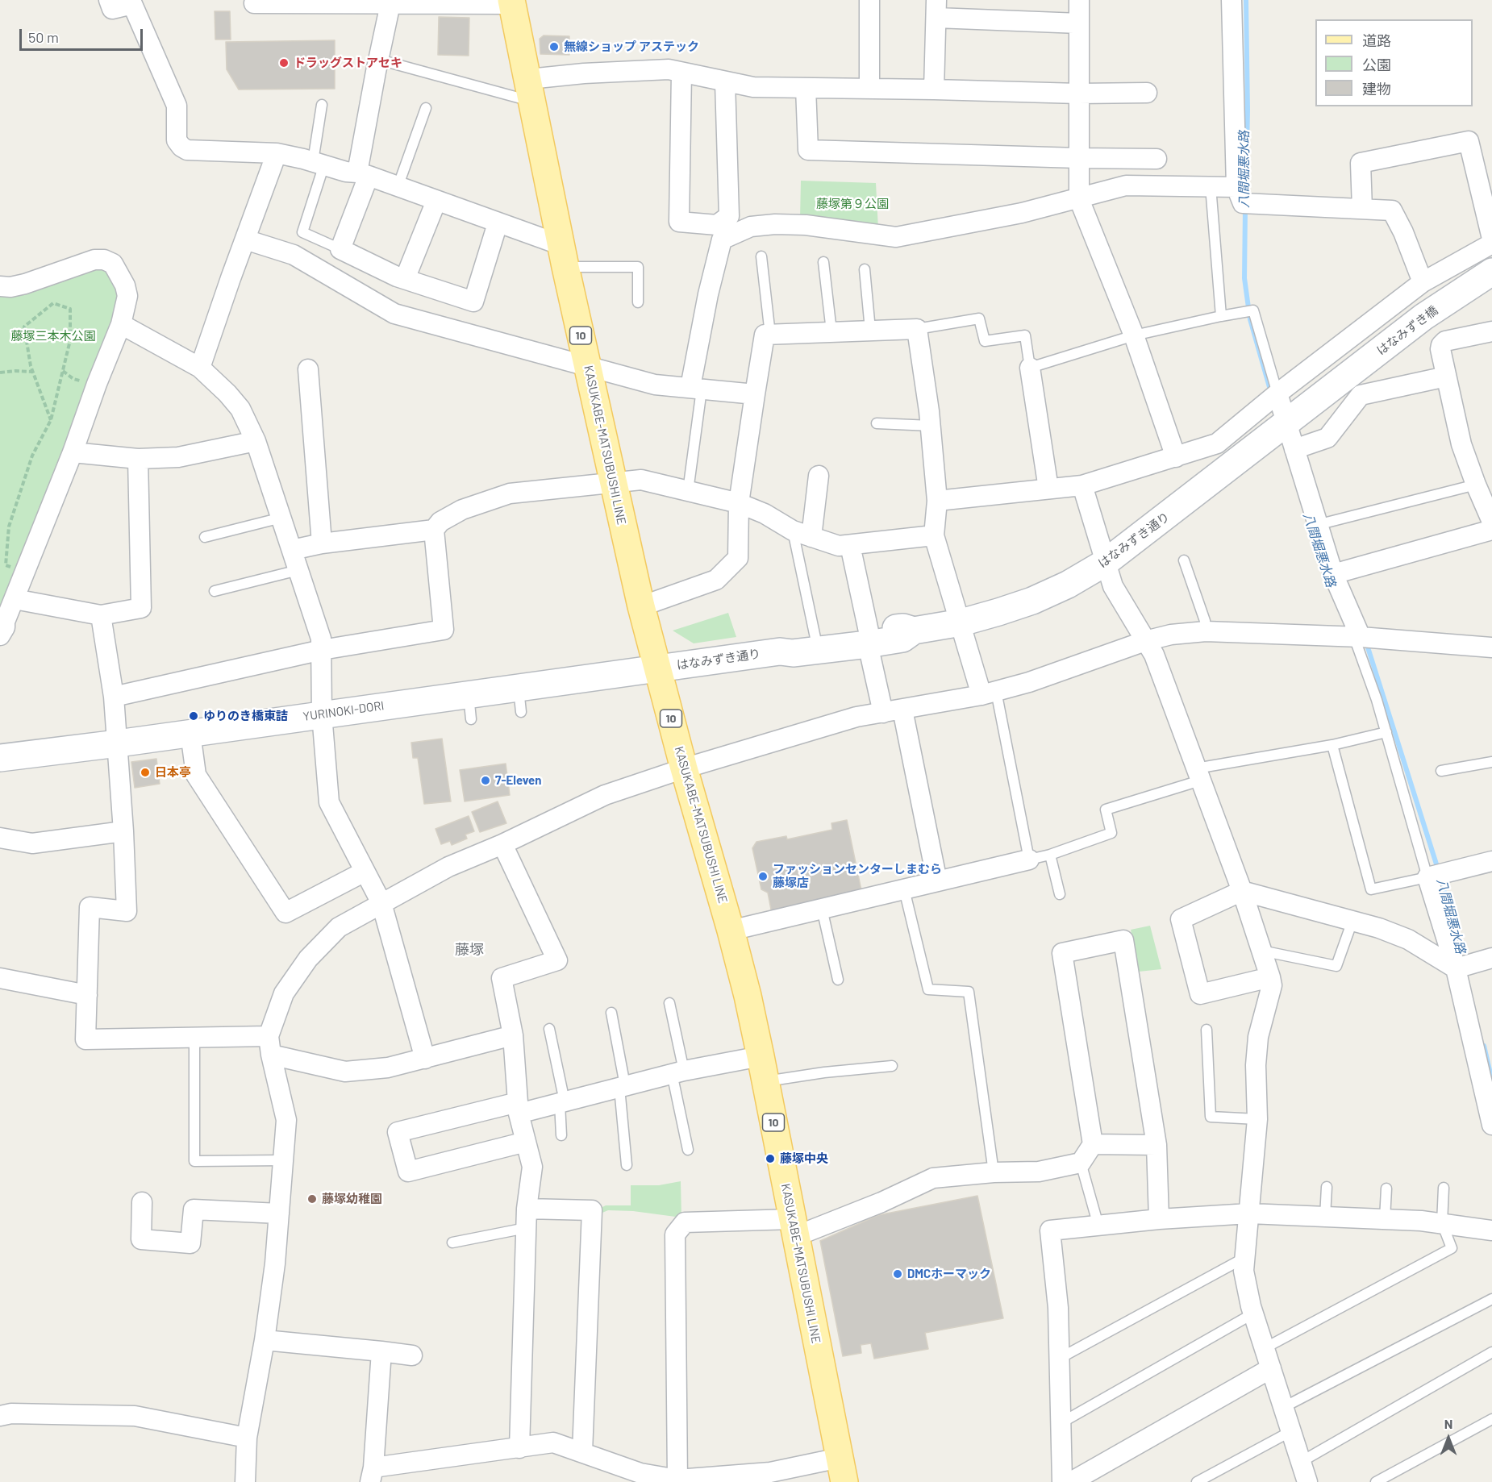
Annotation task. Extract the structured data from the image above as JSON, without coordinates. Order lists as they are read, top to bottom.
{
  "streets": {
    "main road": ["10", "KASUKABE-MATSUBUSHI LINE"],
    "street": ["はなみずき橋", "はなみずき通り", "YURINOKI-DORI"]
  },
  "crossings": [
    ["はなみずき橋", "はなみずき通り"],
    ["KASUKABE-MATSUBUSHI LINE", "はなみずき通り"],
    ["KASUKABE-MATSUBUSHI LINE", "YURINOKI-DORI"],
    ["はなみずき通り", "YURINOKI-DORI"]
  ],
  "districts": ["藤塚"],
  "water": ["八間堀悪水路"],
  "parks": ["藤塚第９公園", "藤塚三本木公園"],
  "places": [
    "無線ショップ アステック",
    "ドラッグストアセキ",
    "ゆりのき橋東詰",
    "日本亭",
    "7-Eleven",
    "ファッションセンターしまむら 藤塚店",
    "藤塚中央",
    "藤塚幼稚園",
    "DMCホーマック"
  ],
  "legend": ["道路", "公園", "建物"],
  "scale_bar": "50 m",
  "north": "top"
}
